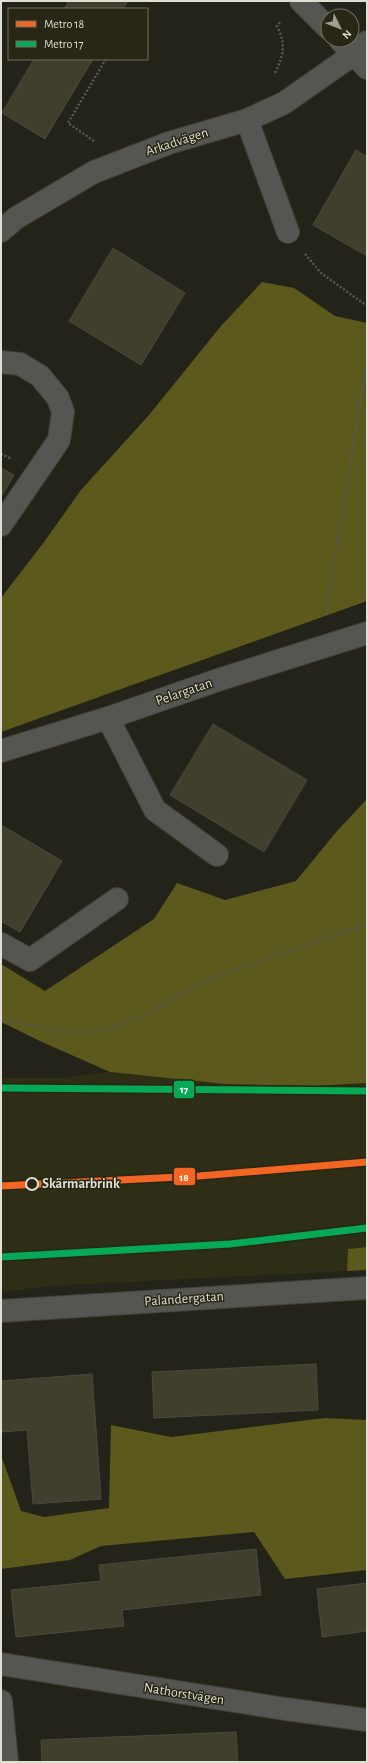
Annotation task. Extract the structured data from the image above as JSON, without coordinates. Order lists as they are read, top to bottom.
{
  "streets": {
    "street": [
      "Arkadvägen",
      "Pelargatan",
      "Palandergatan",
      "Nathorstvägen"
    ]
  },
  "places": ["Skärmarbrink"],
  "lines": ["metro line 17", "metro line 18"],
  "legend": ["Metro 18", "Metro 17"],
  "north": "bottom right"
}
